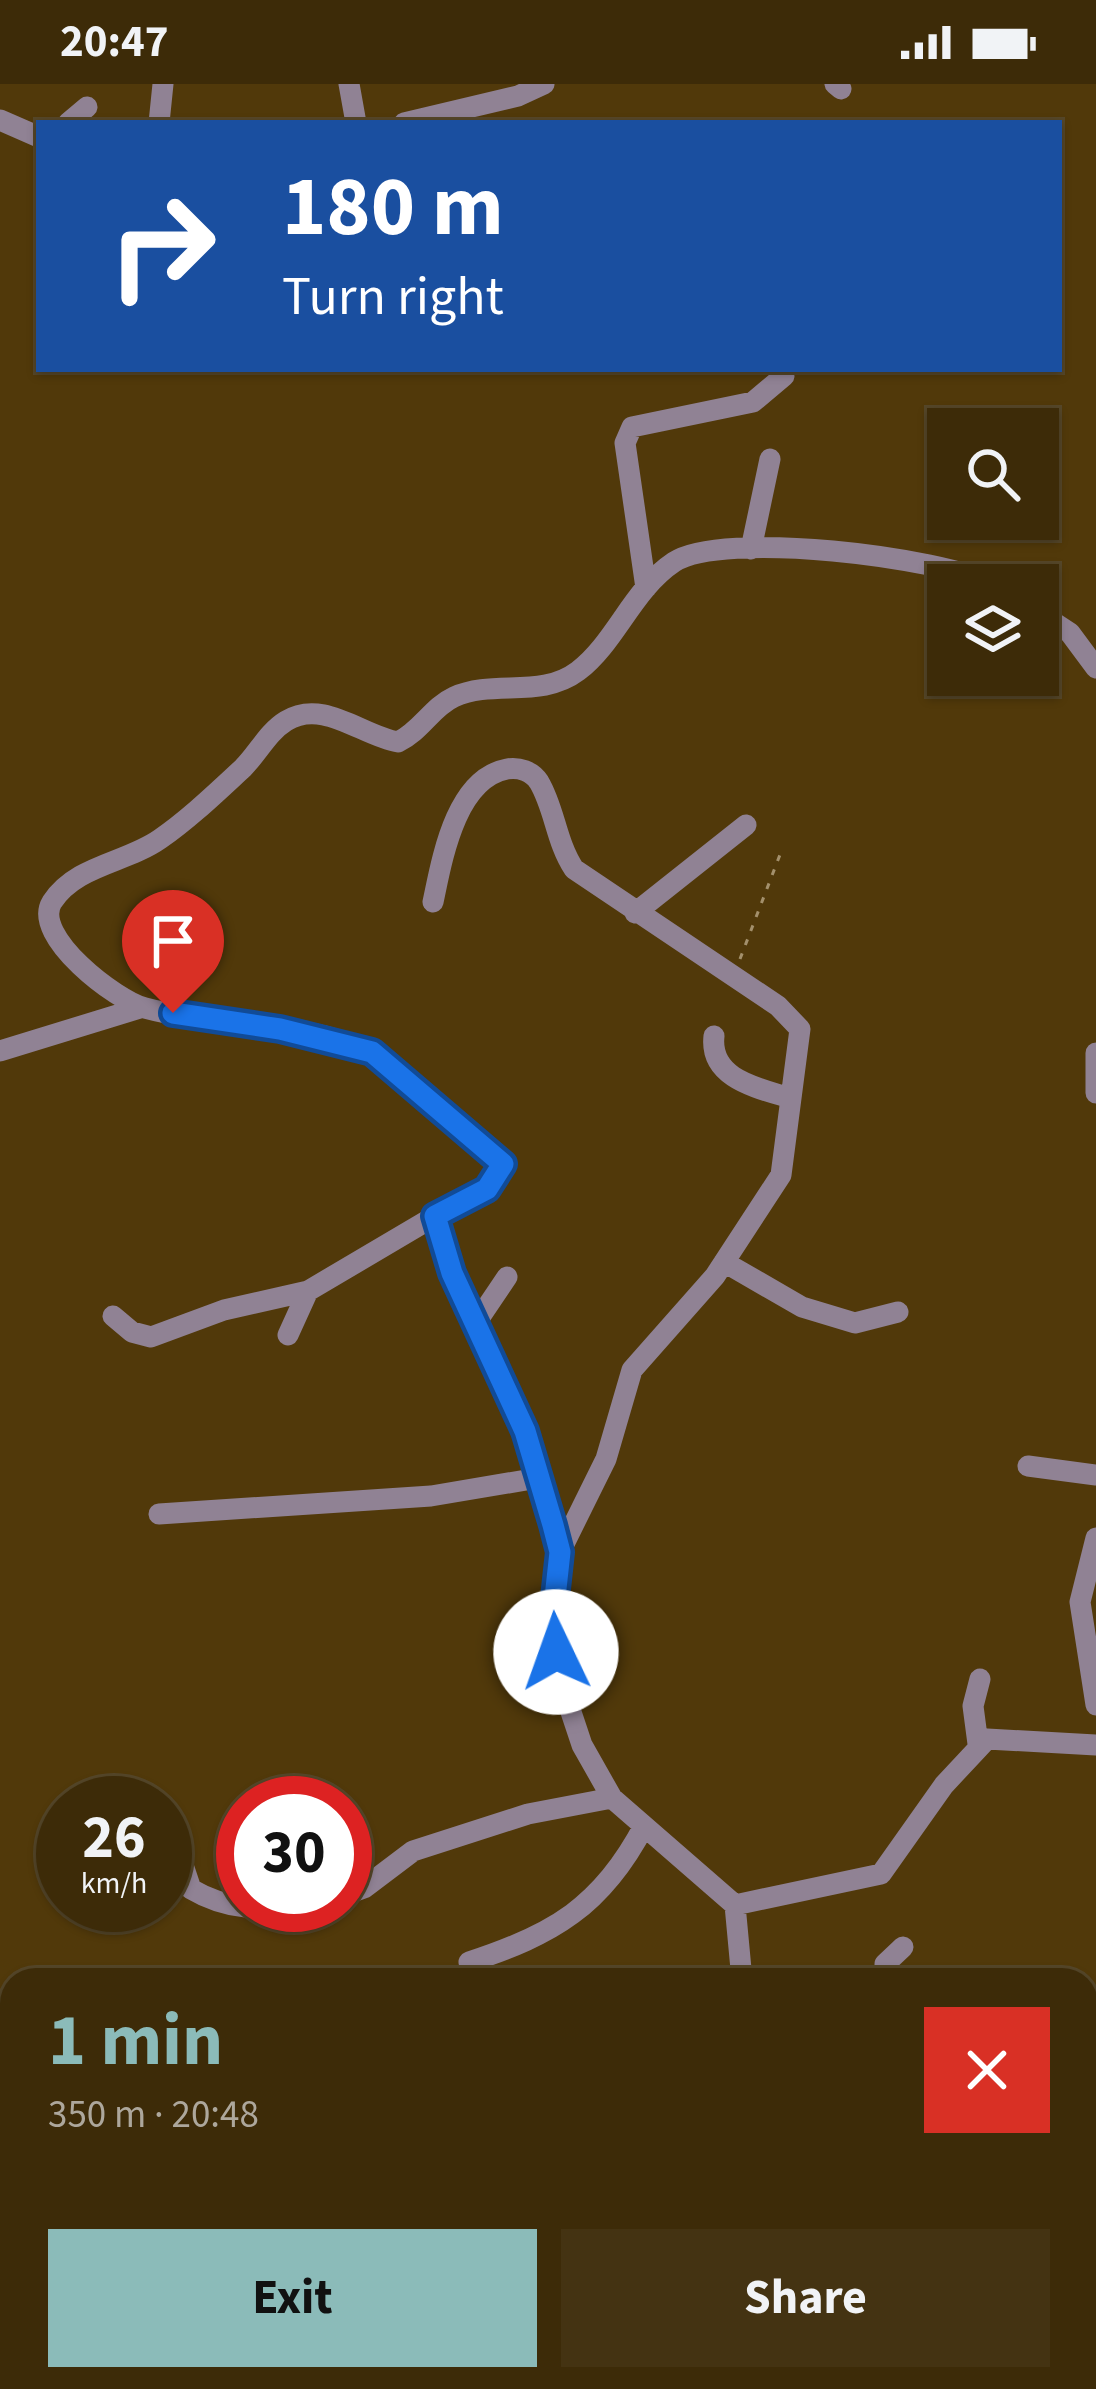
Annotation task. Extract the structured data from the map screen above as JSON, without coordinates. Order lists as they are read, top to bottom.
{
  "page": {
    "status": "20:47",
    "turn": ["180 m", "Turn right"],
    "speed": "26 km/h",
    "limit": "30",
    "heading": ["1 min", "350 m · 20:48"],
    "buttons": ["Exit", "Share"]
  }
}
